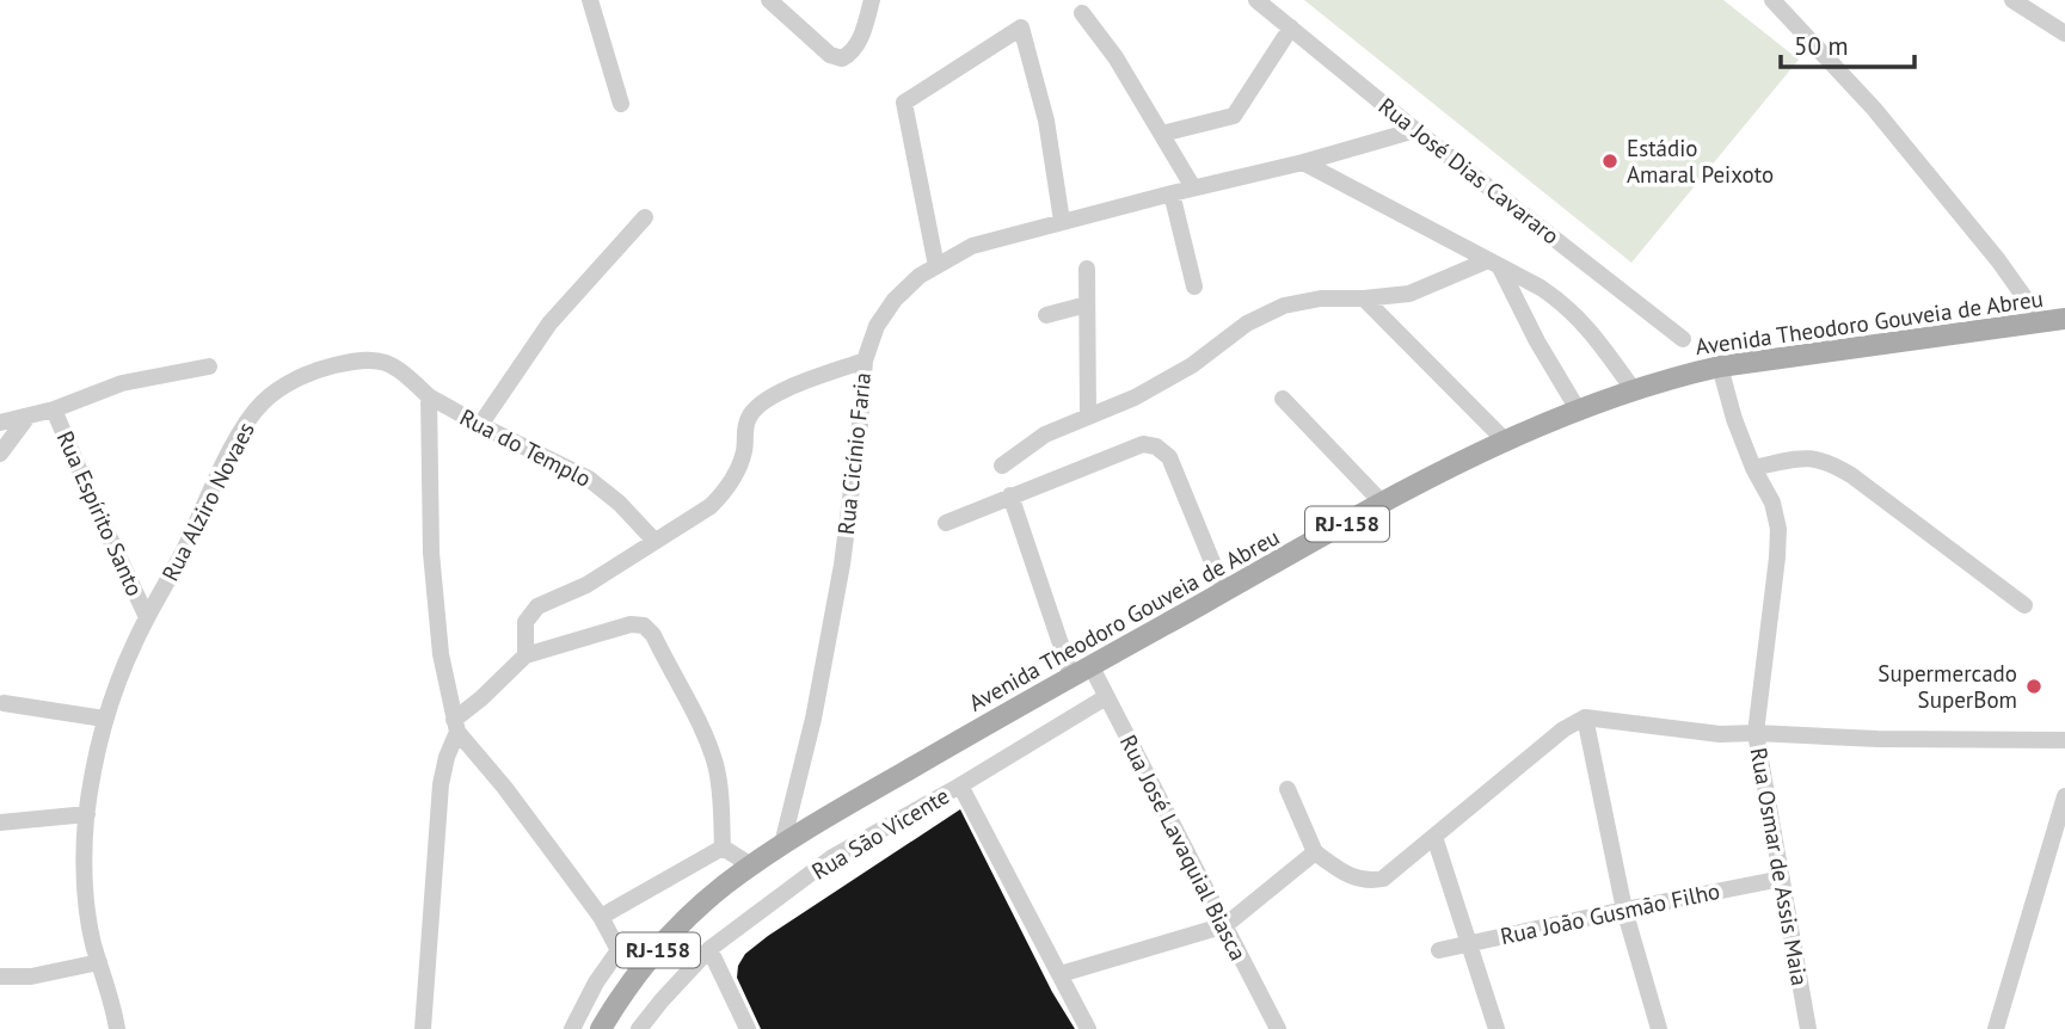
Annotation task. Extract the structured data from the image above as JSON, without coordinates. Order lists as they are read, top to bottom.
{
  "streets": {
    "main road": ["Avenida Theodoro Gouveia de Abreu", "RJ-158"],
    "street": [
      "Rua José Dias Cavararo",
      "Rua do Templo",
      "Rua Cicínio Faria",
      "Rua Alziro Novaes",
      "Rua Espírito Santo",
      "Rua São Vicente",
      "Rua José Lavaquial Biasca",
      "Rua Osmar de Assis Maia",
      "Rua João Gusmão Filho"
    ]
  },
  "crossings": [
    ["Rua José Dias Cavararo", "Rua Cicínio Faria"],
    ["Avenida Theodoro Gouveia de Abreu", "Rua Cicínio Faria"],
    ["Avenida Theodoro Gouveia de Abreu", "Rua José Lavaquial Biasca"],
    ["Avenida Theodoro Gouveia de Abreu", "Rua Osmar de Assis Maia"],
    ["Rua do Templo", "Rua Alziro Novaes"],
    ["Rua Alziro Novaes", "Rua Espírito Santo"],
    ["Rua São Vicente", "Rua José Lavaquial Biasca"],
    ["Rua Osmar de Assis Maia", "Rua João Gusmão Filho"]
  ],
  "places": ["Estádio Amaral Peixoto", "Supermercado SuperBom"],
  "scale_bar": "50 m"
}
